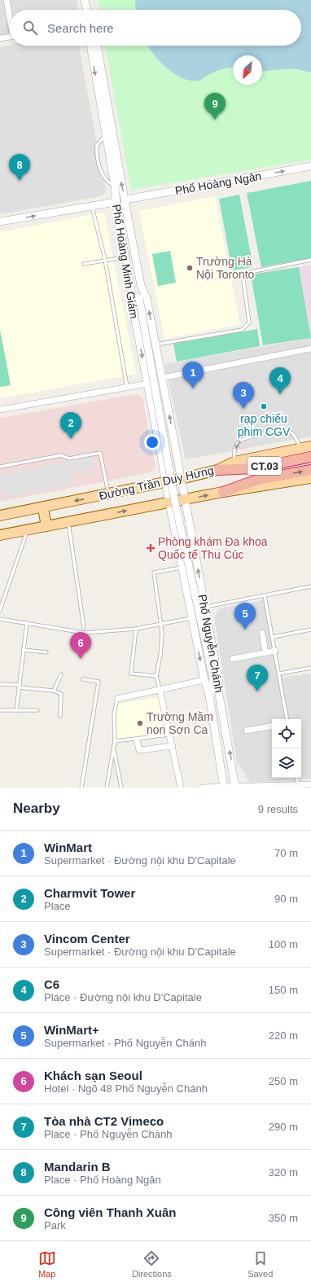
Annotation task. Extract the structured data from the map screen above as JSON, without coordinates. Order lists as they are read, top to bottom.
{
  "streets": {
    "highway": ["CT.03"],
    "main road": ["Đường Trần Duy Hưng"],
    "street": ["Phố Hoàng Ngân", "Phố Hoàng Minh Giám", "Phố Nguyễn Chánh"]
  },
  "crossings": [
    ["Phố Hoàng Ngân", "Phố Hoàng Minh Giám"],
    ["Phố Hoàng Minh Giám", "Đường Trần Duy Hưng"],
    ["Phố Hoàng Minh Giám", "Phố Nguyễn Chánh"],
    ["CT.03", "Đường Trần Duy Hưng"],
    ["Đường Trần Duy Hưng", "Phố Nguyễn Chánh"]
  ],
  "one_way": ["Phố Hoàng Ngân"],
  "places": {
    "other": ["Trường Hà Nội Toronto", "rạp chiếu phim CGV", "Trường Mầm non Sơn Ca"],
    "health": ["Phòng khám Đa khoa Quốc tế Thu Cúc"]
  },
  "north": "bottom left",
  "page": {
    "search": "Search here",
    "pins": [
      "9",
      "8",
      "1",
      "4",
      "3",
      "2",
      "5",
      "6",
      "7"
    ],
    "heading": ["Nearby", "9 results"],
    "list": [
      {
        "mark": "1",
        "name": "WinMart",
        "note": "Supermarket · Đường nội khu D'Capitale",
        "value": "70 m"
      },
      {
        "mark": "2",
        "name": "Charmvit Tower",
        "note": "Place",
        "value": "90 m"
      },
      {
        "mark": "3",
        "name": "Vincom Center",
        "note": "Supermarket · Đường nội khu D'Capitale",
        "value": "100 m"
      },
      {
        "mark": "4",
        "name": "C6",
        "note": "Place · Đường nội khu D'Capitale",
        "value": "150 m"
      },
      {
        "mark": "5",
        "name": "WinMart+",
        "note": "Supermarket · Phố Nguyễn Chánh",
        "value": "220 m"
      },
      {
        "mark": "6",
        "name": "Khách sạn Seoul",
        "note": "Hotel · Ngõ 48 Phố Nguyễn Chánh",
        "value": "250 m"
      },
      {
        "mark": "7",
        "name": "Tòa nhà CT2 Vimeco",
        "note": "Place · Phố Nguyễn Chánh",
        "value": "290 m"
      },
      {
        "mark": "8",
        "name": "Mandarin B",
        "note": "Place · Phố Hoàng Ngân",
        "value": "320 m"
      },
      {
        "mark": "9",
        "name": "Công viên Thanh Xuân",
        "note": "Park",
        "value": "350 m"
      }
    ],
    "nav": ["Map", "Directions", "Saved"]
  }
}
